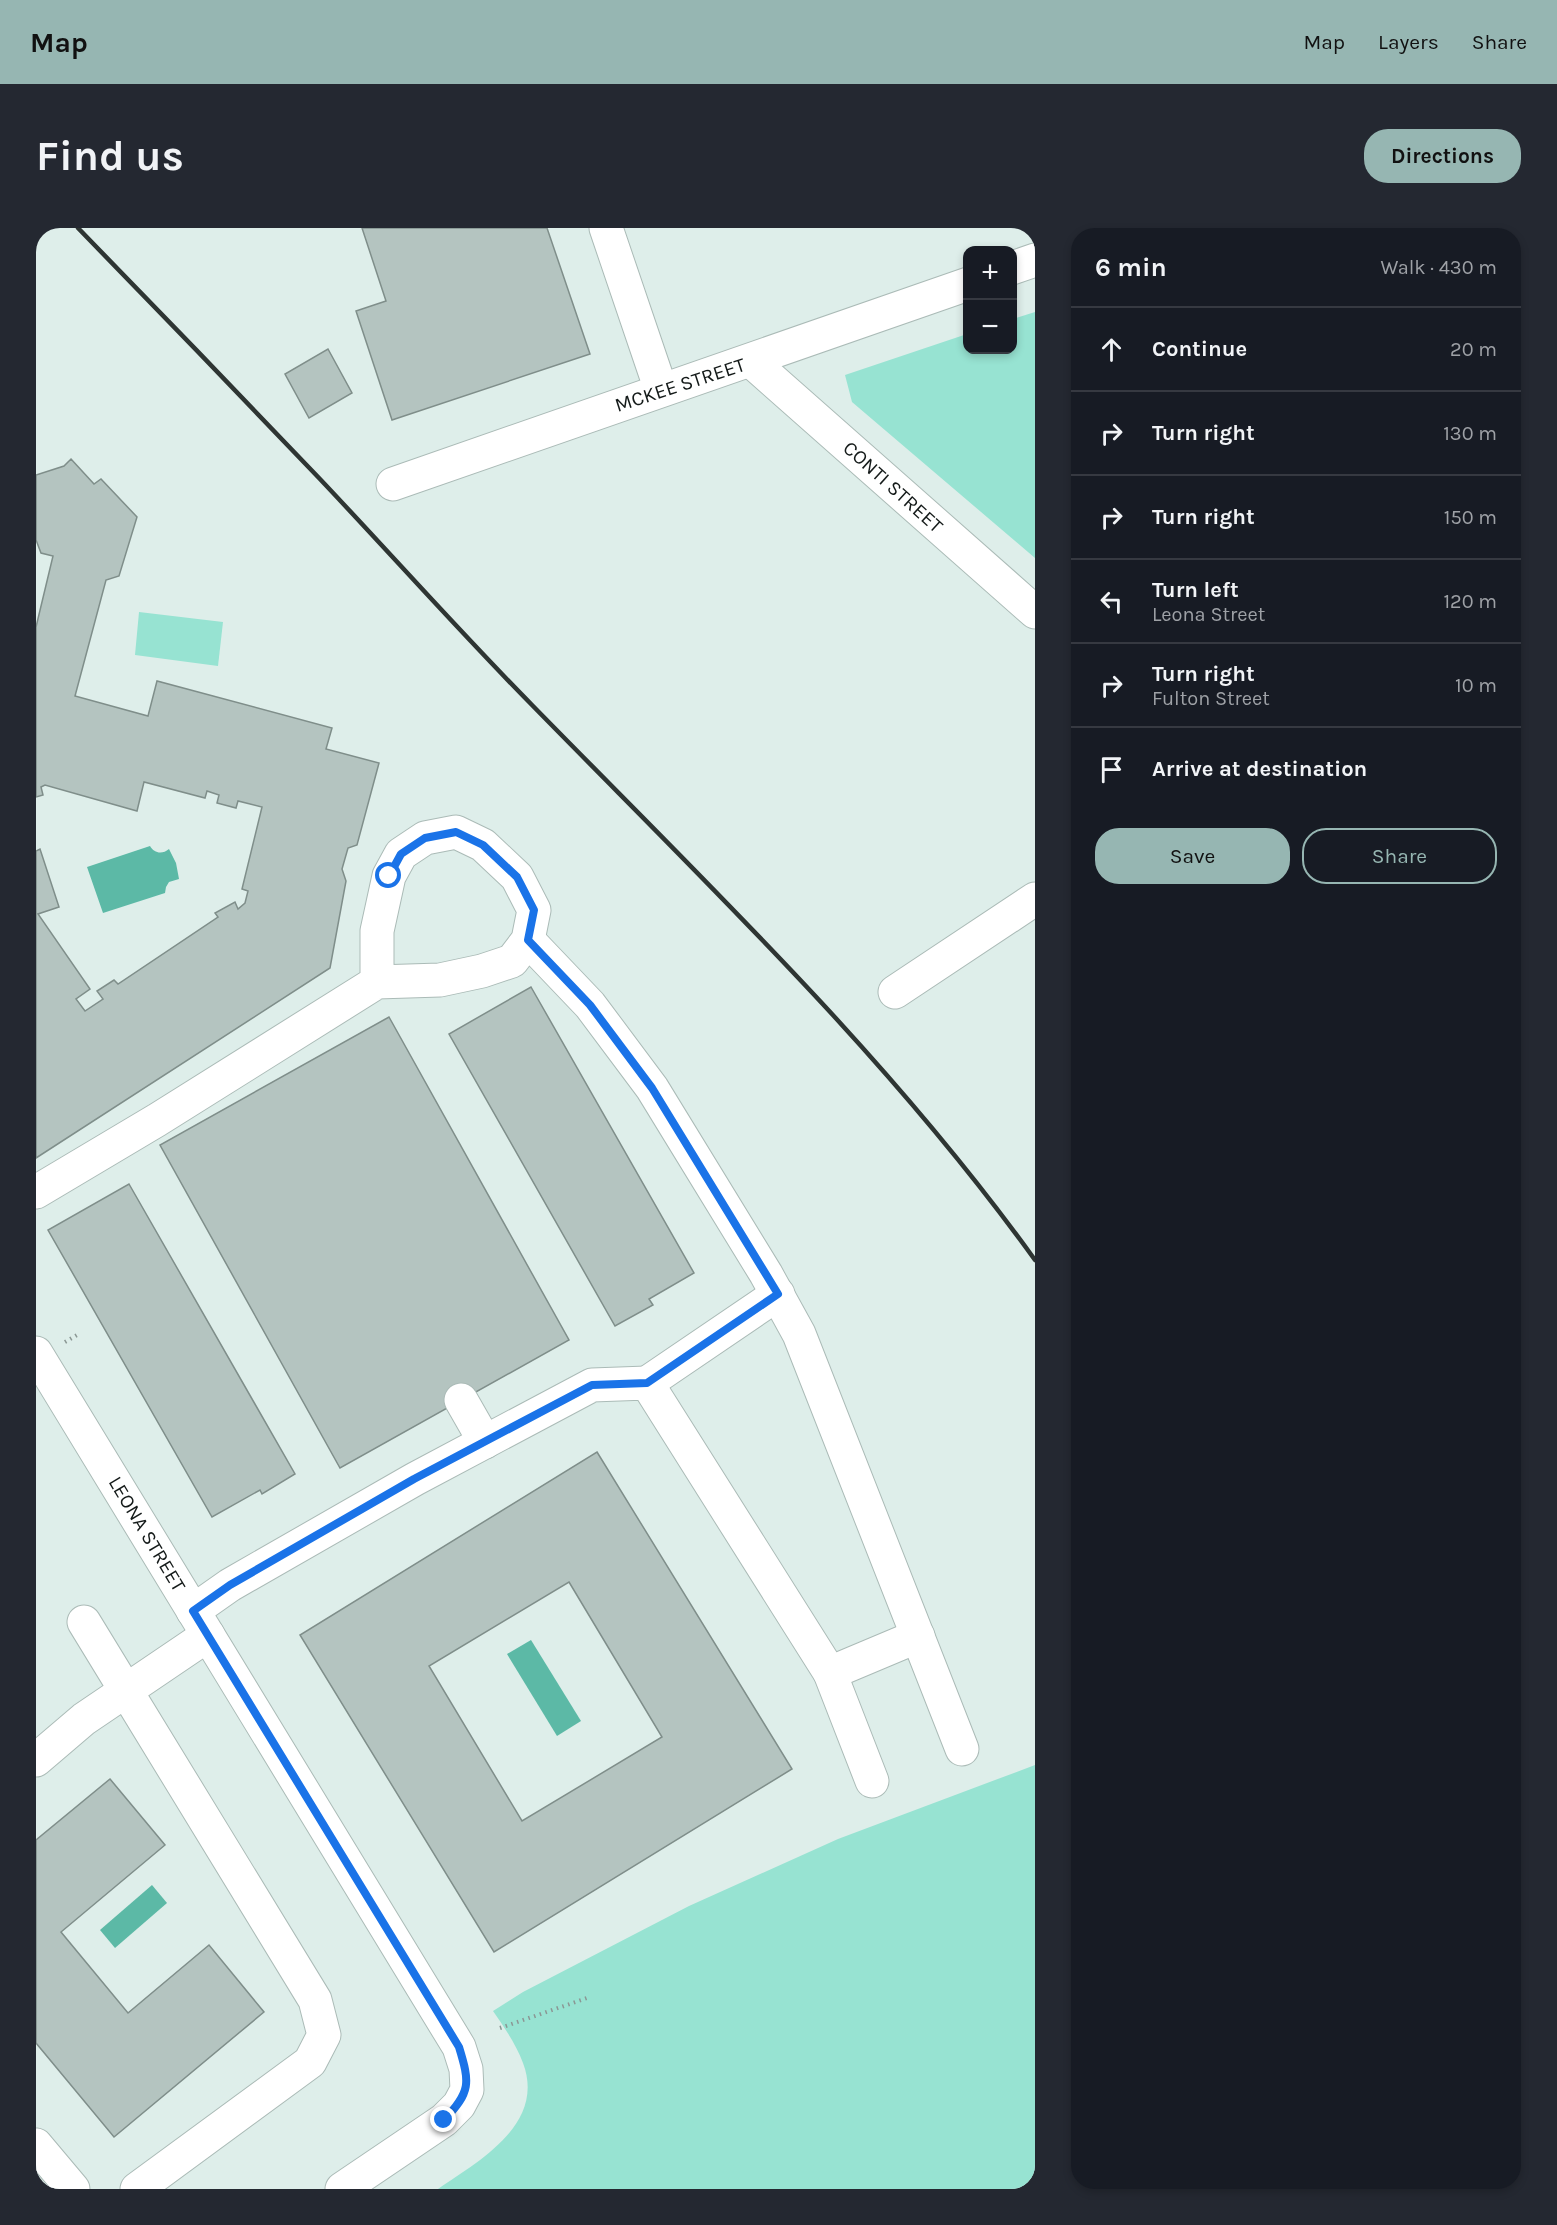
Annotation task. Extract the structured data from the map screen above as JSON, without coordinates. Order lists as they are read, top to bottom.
{
  "streets": {
    "street": ["MCKEE STREET", "CONTI STREET", "LEONA STREET"]
  },
  "crossings": [
    ["MCKEE STREET", "CONTI STREET"]
  ],
  "page": {
    "header": "Map",
    "nav": ["Map", "Layers", "Share"],
    "buttons": [
      "Directions",
      ["Save", "Share"]
    ],
    "title": "Find us",
    "heading": ["6 min", "Walk · 430 m"],
    "map_buttons": ["+", "−"],
    "list": [
      ["Continue", "20 m"],
      ["Turn right", "130 m"],
      ["Turn right", "150 m"],
      ["Turn left", "Leona Street", "120 m"],
      ["Turn right", "Fulton Street", "10 m"],
      "Arrive at destination"
    ]
  }
}
